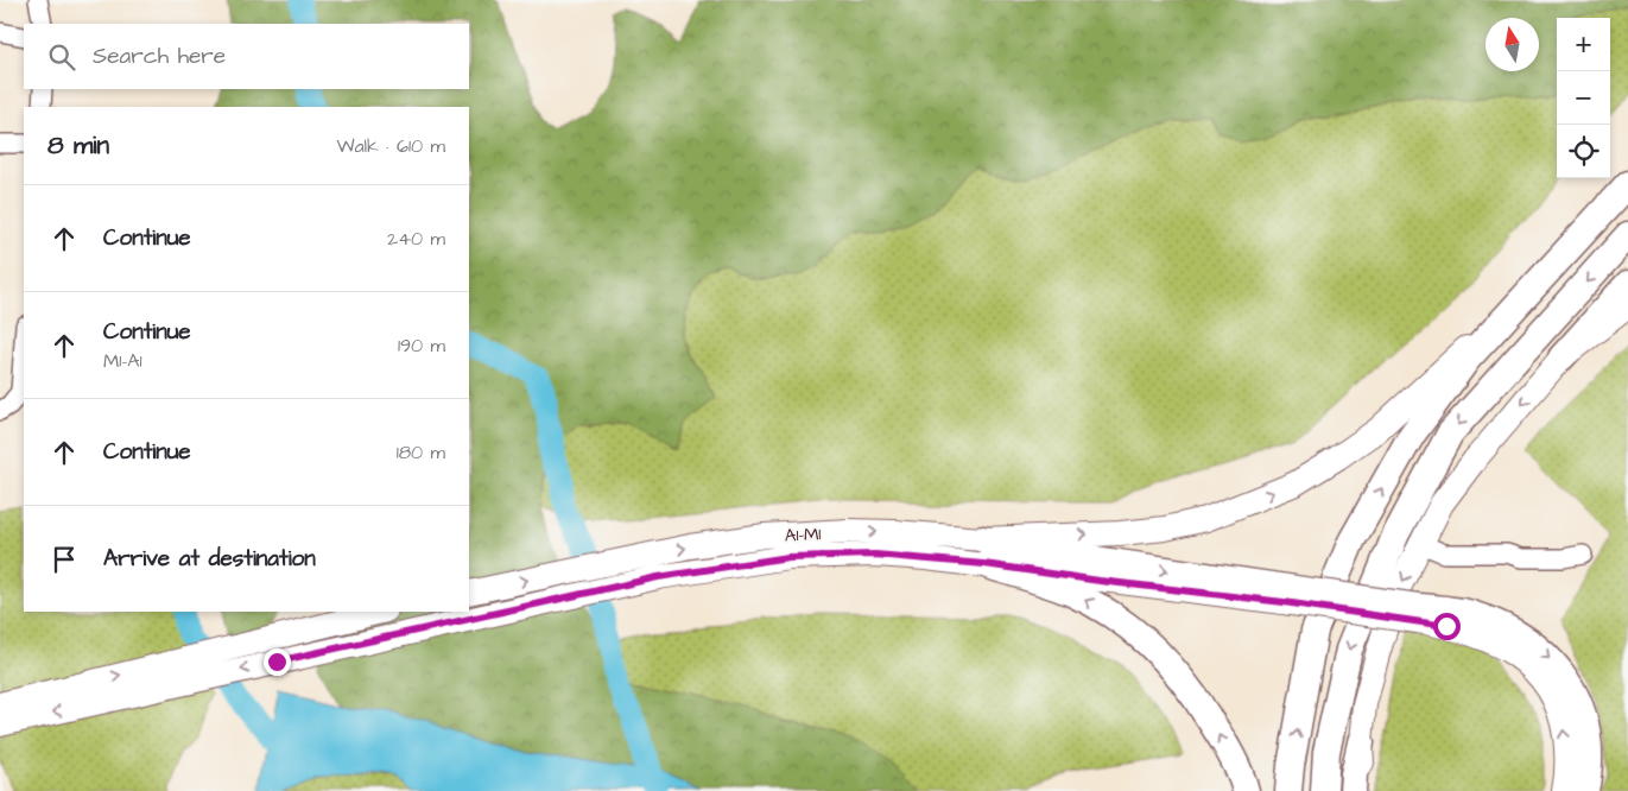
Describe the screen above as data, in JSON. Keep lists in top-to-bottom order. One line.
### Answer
{"streets":{"main road":["A1-M1"]},"one_way":["A1-M1"],"north":"top","page":{"map_buttons":["+","−"],"search":"Search here","heading":["8 min","Walk · 610 m"],"list":[["Continue","240 m"],["Continue","M1-A1","190 m"],["Continue","180 m"],"Arrive at destination"]}}
